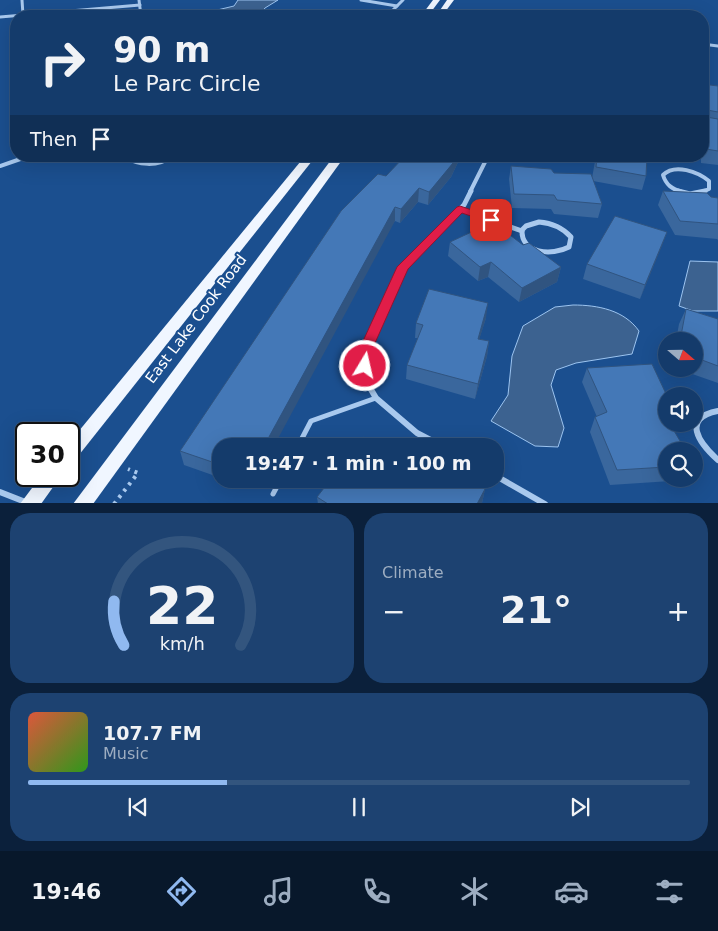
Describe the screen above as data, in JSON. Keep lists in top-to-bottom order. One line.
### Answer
{"streets":{"main road":["East Lake Cook Road"]},"north":"right","page":{"turn":["90 m","Le Parc Circle"],"then":"Then","limit":"30","trip":"19:47 · 1 min · 100 m","tile":"Climate","heat":["−","21°","+"],"song":["107.7 FM","Music"],"tabs":"19:46","gauge":["22","km/h"]}}
